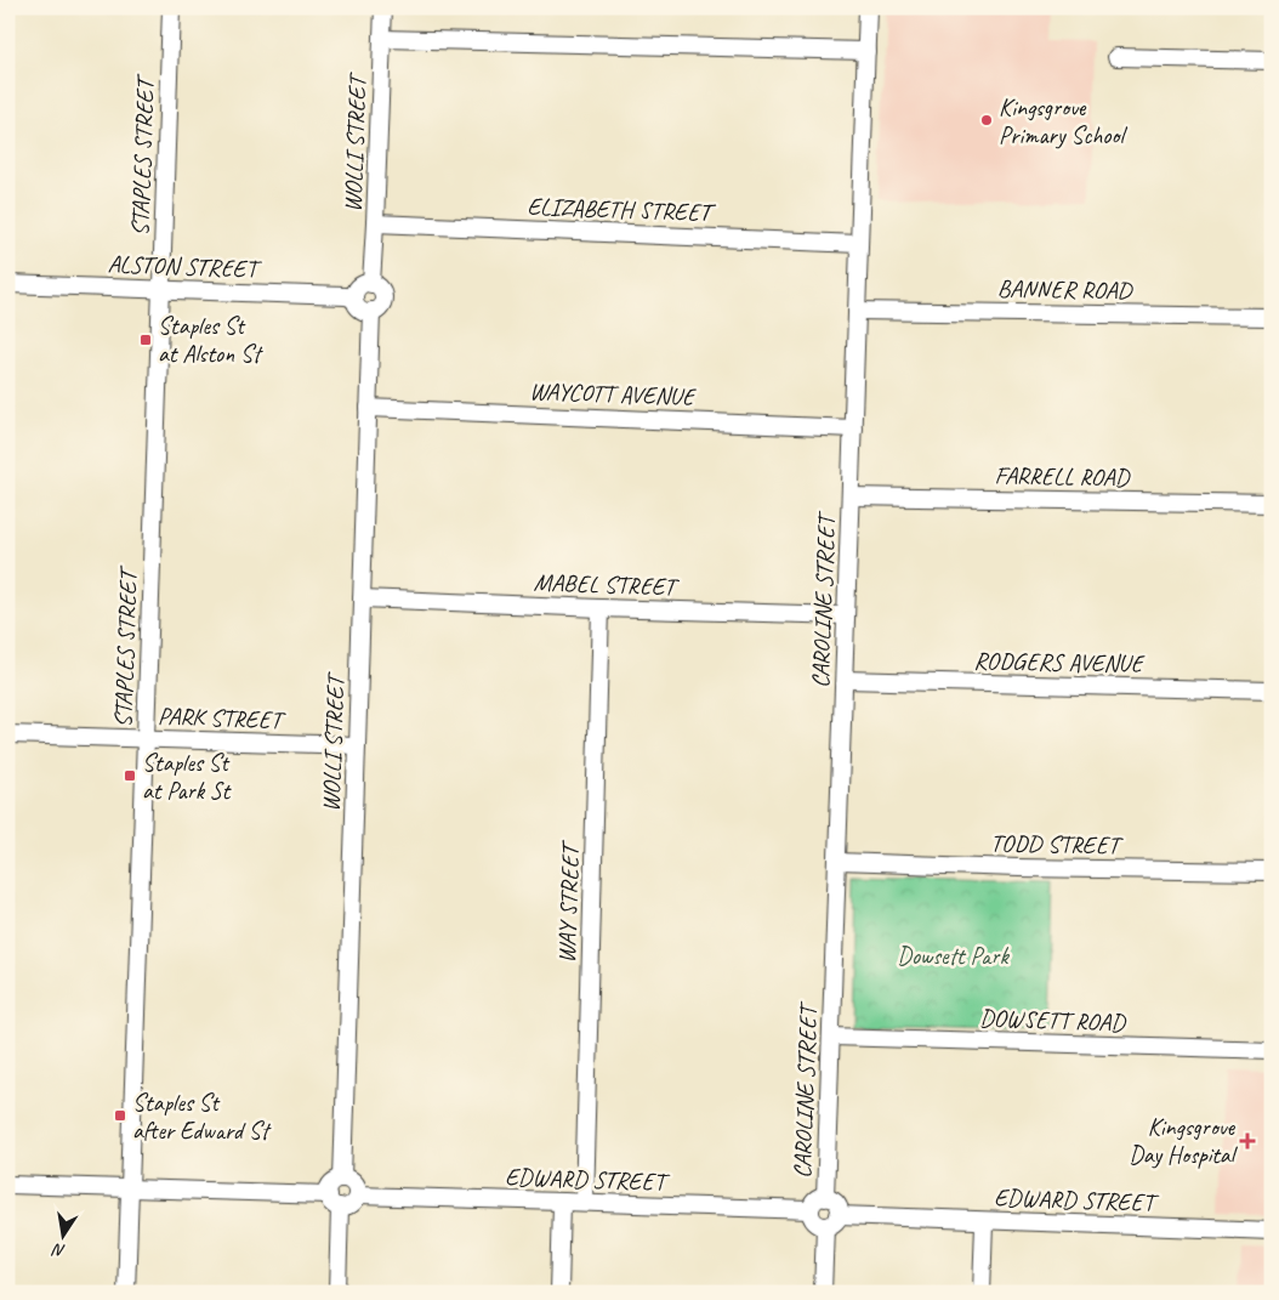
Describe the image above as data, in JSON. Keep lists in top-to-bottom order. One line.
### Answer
{"streets":{"street":["WOLLI STREET","STAPLES STREET","ELIZABETH STREET","ALSTON STREET","BANNER ROAD","WAYCOTT AVENUE","FARRELL ROAD","MABEL STREET","CAROLINE STREET","RODGERS AVENUE","PARK STREET","TODD STREET","WAY STREET","DOWSETT ROAD","EDWARD STREET"]},"crossings":[["WOLLI STREET","ELIZABETH STREET"],["WOLLI STREET","ALSTON STREET"],["WOLLI STREET","WAYCOTT AVENUE"],["WOLLI STREET","MABEL STREET"],["WOLLI STREET","PARK STREET"],["WOLLI STREET","EDWARD STREET"],["STAPLES STREET","ALSTON STREET"],["STAPLES STREET","PARK STREET"],["ELIZABETH STREET","CAROLINE STREET"],["BANNER ROAD","CAROLINE STREET"],["WAYCOTT AVENUE","CAROLINE STREET"],["FARRELL ROAD","CAROLINE STREET"],["MABEL STREET","CAROLINE STREET"],["MABEL STREET","WAY STREET"],["CAROLINE STREET","RODGERS AVENUE"],["CAROLINE STREET","TODD STREET"],["CAROLINE STREET","DOWSETT ROAD"],["CAROLINE STREET","EDWARD STREET"],["WAY STREET","EDWARD STREET"]],"parks":["Dowsett Park"],"places":{"other":["Kingsgrove Primary School"],"transit":["Staples St at Alston St","Staples St at Park St","Staples St after Edward St"],"health":["Kingsgrove Day Hospital"]},"north":"bottom"}
